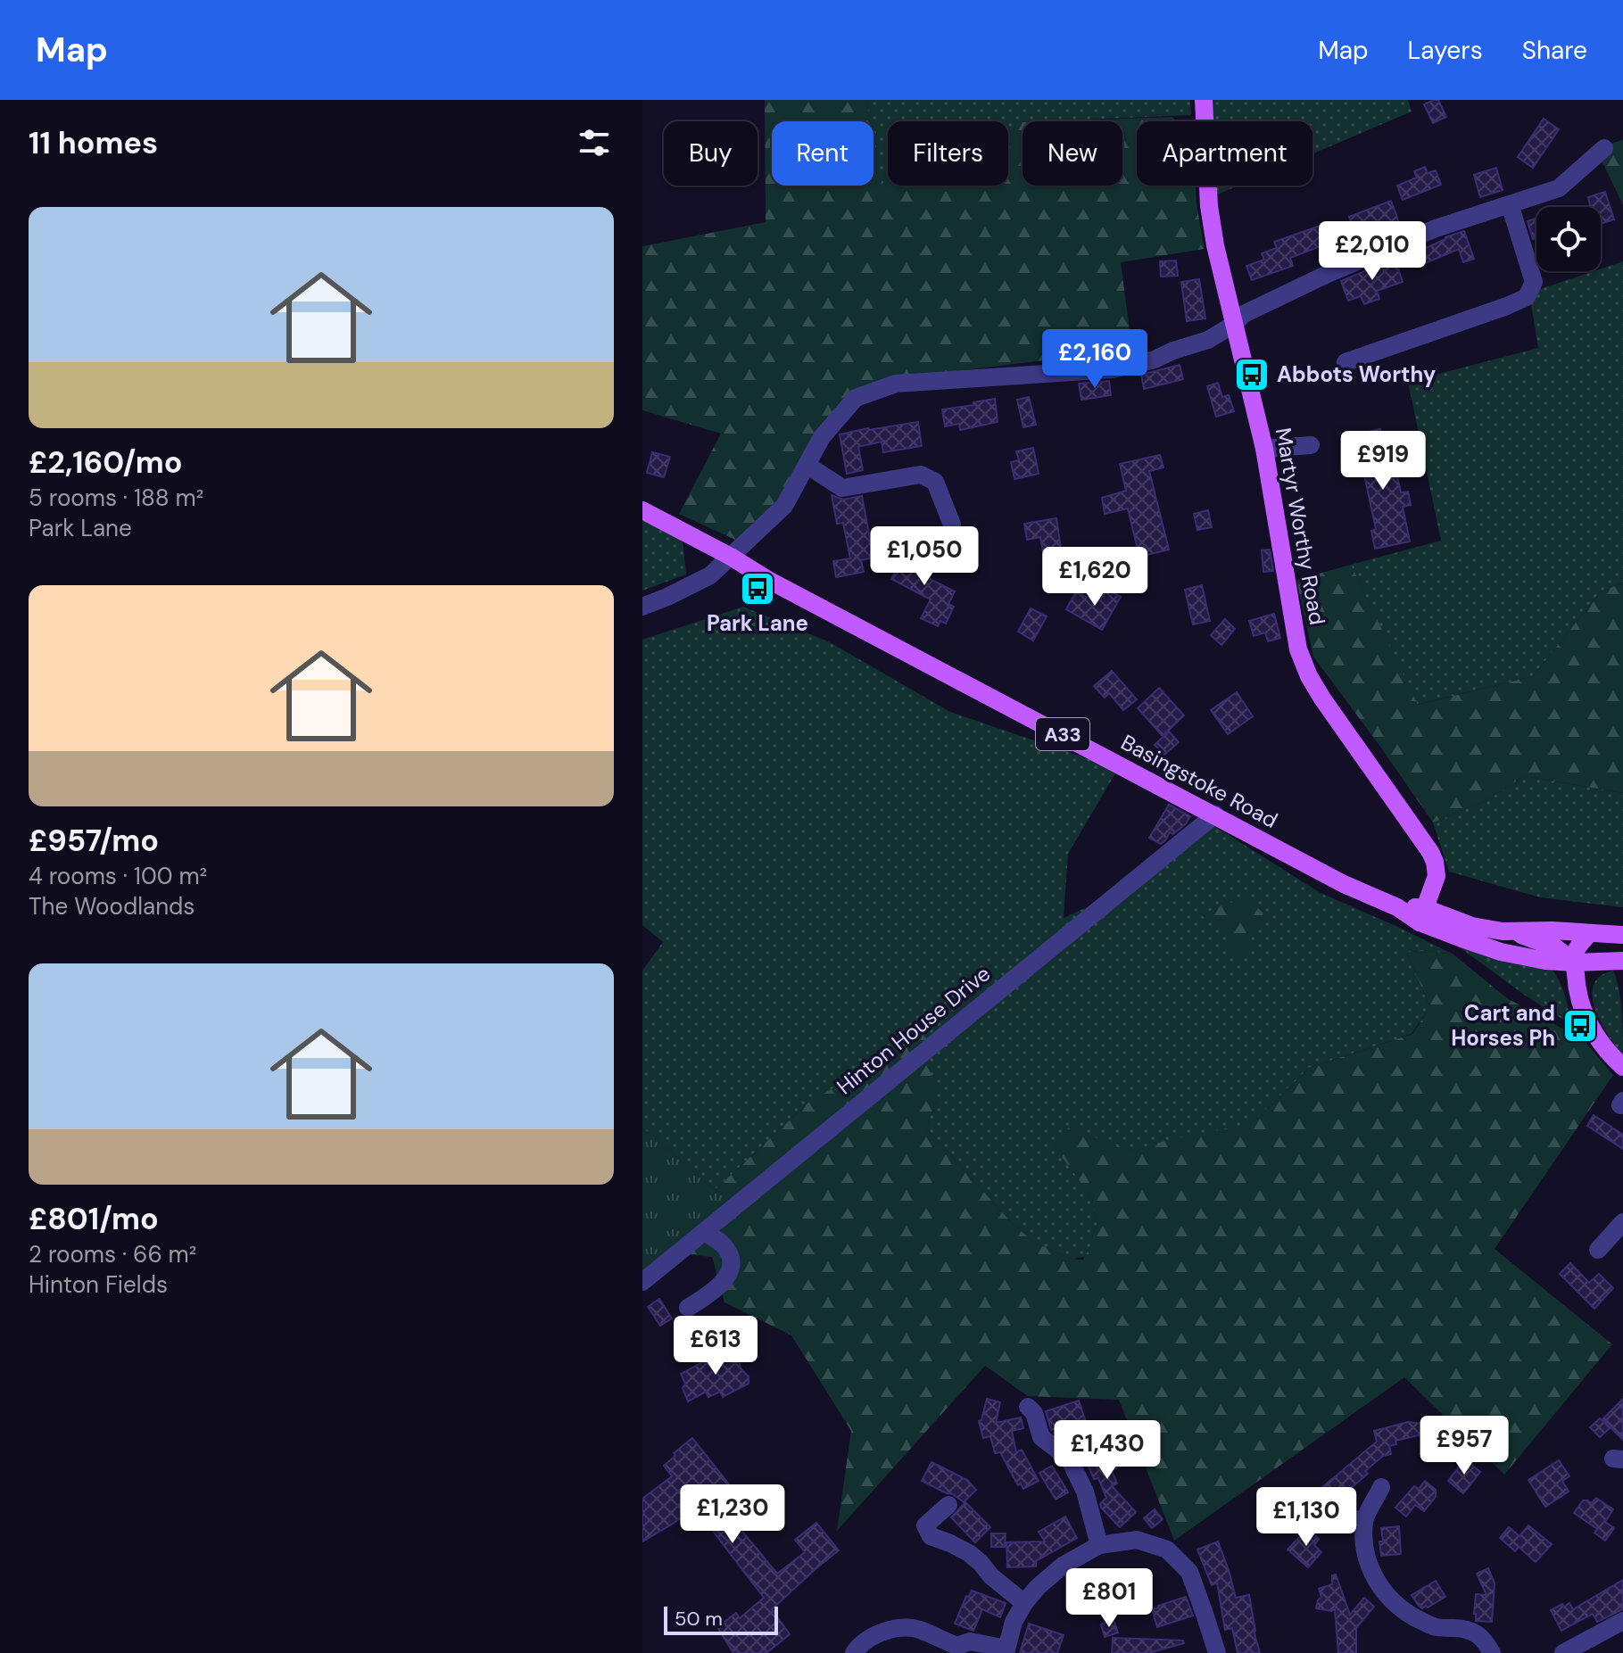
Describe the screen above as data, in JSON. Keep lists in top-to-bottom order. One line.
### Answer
{"streets":{"main road":["Martyr Worthy Road","A33","Basingstoke Road"],"street":["Hinton House Drive"]},"crossings":[["Martyr Worthy Road","Basingstoke Road"],["A33","Basingstoke Road"],["Basingstoke Road","Hinton House Drive"]],"places":{"bus stop":["Abbots Worthy","Park Lane","Cart and Horses Ph"]},"scale_bar":"50 m","page":{"header":"Map","nav":["Map","Layers","Share"],"heading":"11 homes","chip":["Buy","Rent","Filters","New","Apartment"],"list":[{"name":"£2,160/mo","note":"5 rooms · 188 m² · Park Lane"},{"name":"£957/mo","note":"4 rooms · 100 m² · The Woodlands"},{"name":"£801/mo","note":"2 rooms · 66 m² · Hinton Fields"}],"price":["£2,010","£2,160","£919","£1,050","£1,620","£613","£957","£1,430","£1,230","£1,130","£801"],"scale":"50 m"}}
